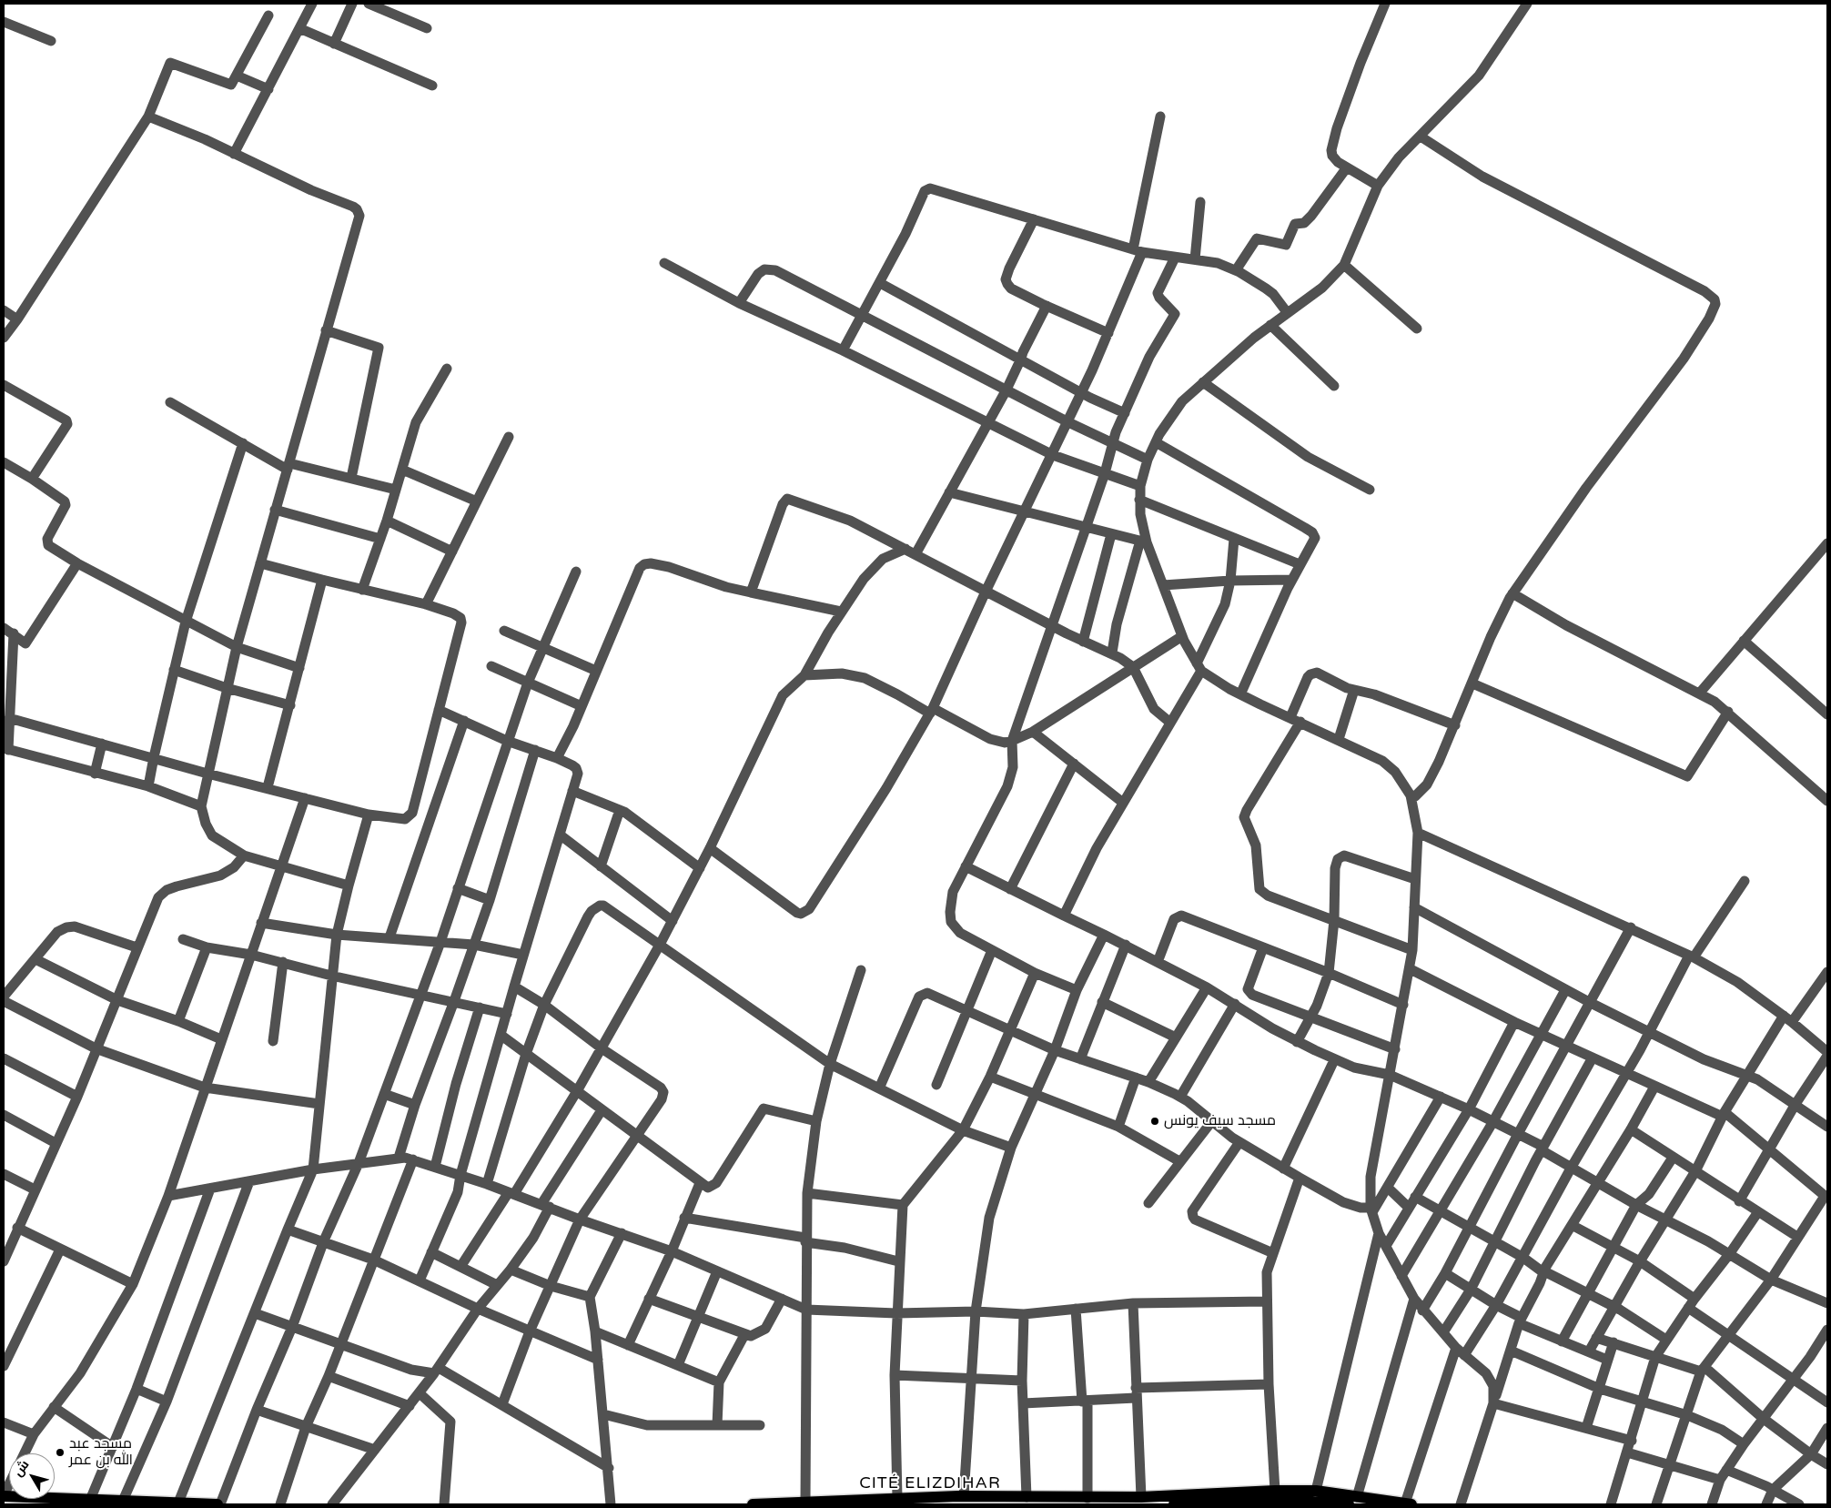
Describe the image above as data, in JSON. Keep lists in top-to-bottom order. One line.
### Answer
{"districts":["CITÉ ELIZDIHAR"],"places":["مسجد سيف يونس","مسجد عبد الله بن عمر"],"north":"top left"}
